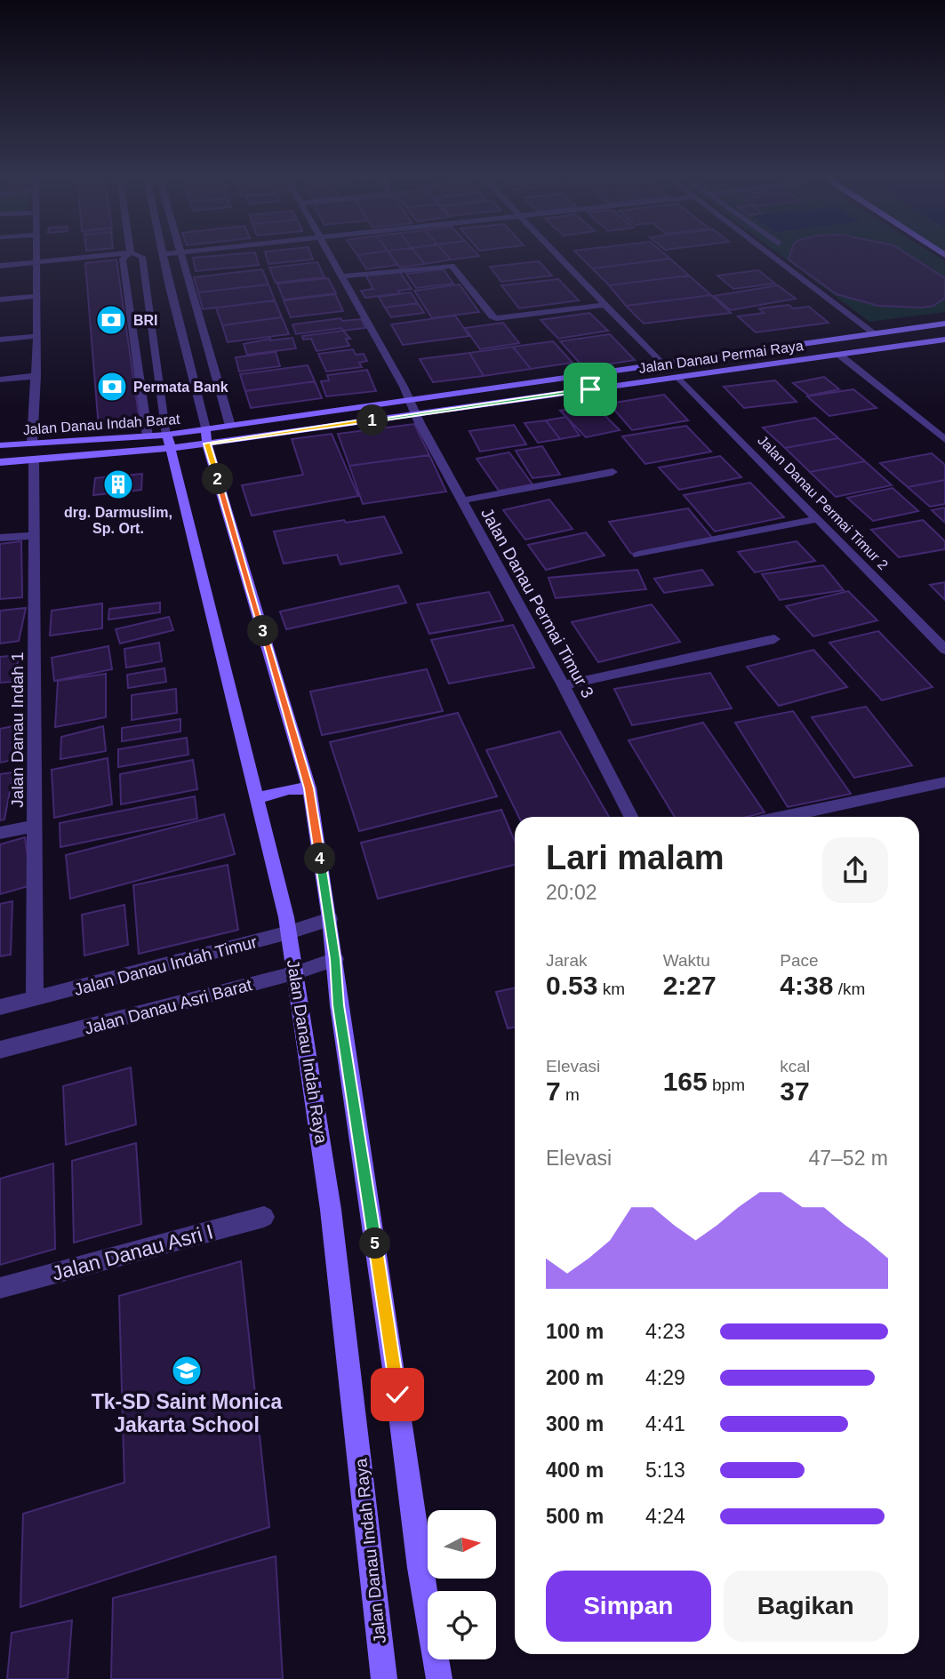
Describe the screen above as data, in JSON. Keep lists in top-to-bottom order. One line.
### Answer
{"streets":{"street":["Jalan Danau Permai Raya","Jalan Danau Indah Barat","Jalan Danau Permai Timur 2","Jalan Danau Permai Timur 3","Jalan Danau Indah 1","Jalan Danau Indah Timur","Jalan Danau Asri Barat","Jalan Danau Indah Raya","Jalan Danau Asri I"]},"crossings":[["Jalan Danau Permai Raya","Jalan Danau Indah Barat"],["Jalan Danau Permai Raya","Jalan Danau Permai Timur 2"],["Jalan Danau Permai Raya","Jalan Danau Permai Timur 3"],["Jalan Danau Permai Raya","Jalan Danau Indah Raya"],["Jalan Danau Indah Barat","Jalan Danau Indah 1"],["Jalan Danau Indah Barat","Jalan Danau Indah Raya"],["Jalan Danau Indah 1","Jalan Danau Indah Timur"],["Jalan Danau Indah Timur","Jalan Danau Indah Raya"],["Jalan Danau Asri Barat","Jalan Danau Indah Raya"]],"places":{"bank":["BRI","Permata Bank"],"building":["drg. Darmuslim, Sp. Ort."],"school or university":["Tk-SD Saint Monica Jakarta School"]},"north":"right","page":{"pins":["1","2","3","4","5"],"heading":["Lari malam","20:02"],"stats":[["Jarak","0.53 km"],["Waktu","2:27"],["Pace","4:38 /km"],["Elevasi","7 m"],["165 bpm"],["kcal","37"]],"chart":["Elevasi","47–52 m"],"list":[{"name":"100 m","note":"4:23"},{"name":"200 m","note":"4:29"},{"name":"300 m","note":"4:41"},{"name":"400 m","note":"5:13"},{"name":"500 m","note":"4:24"}],"buttons":["Simpan","Bagikan"]}}
